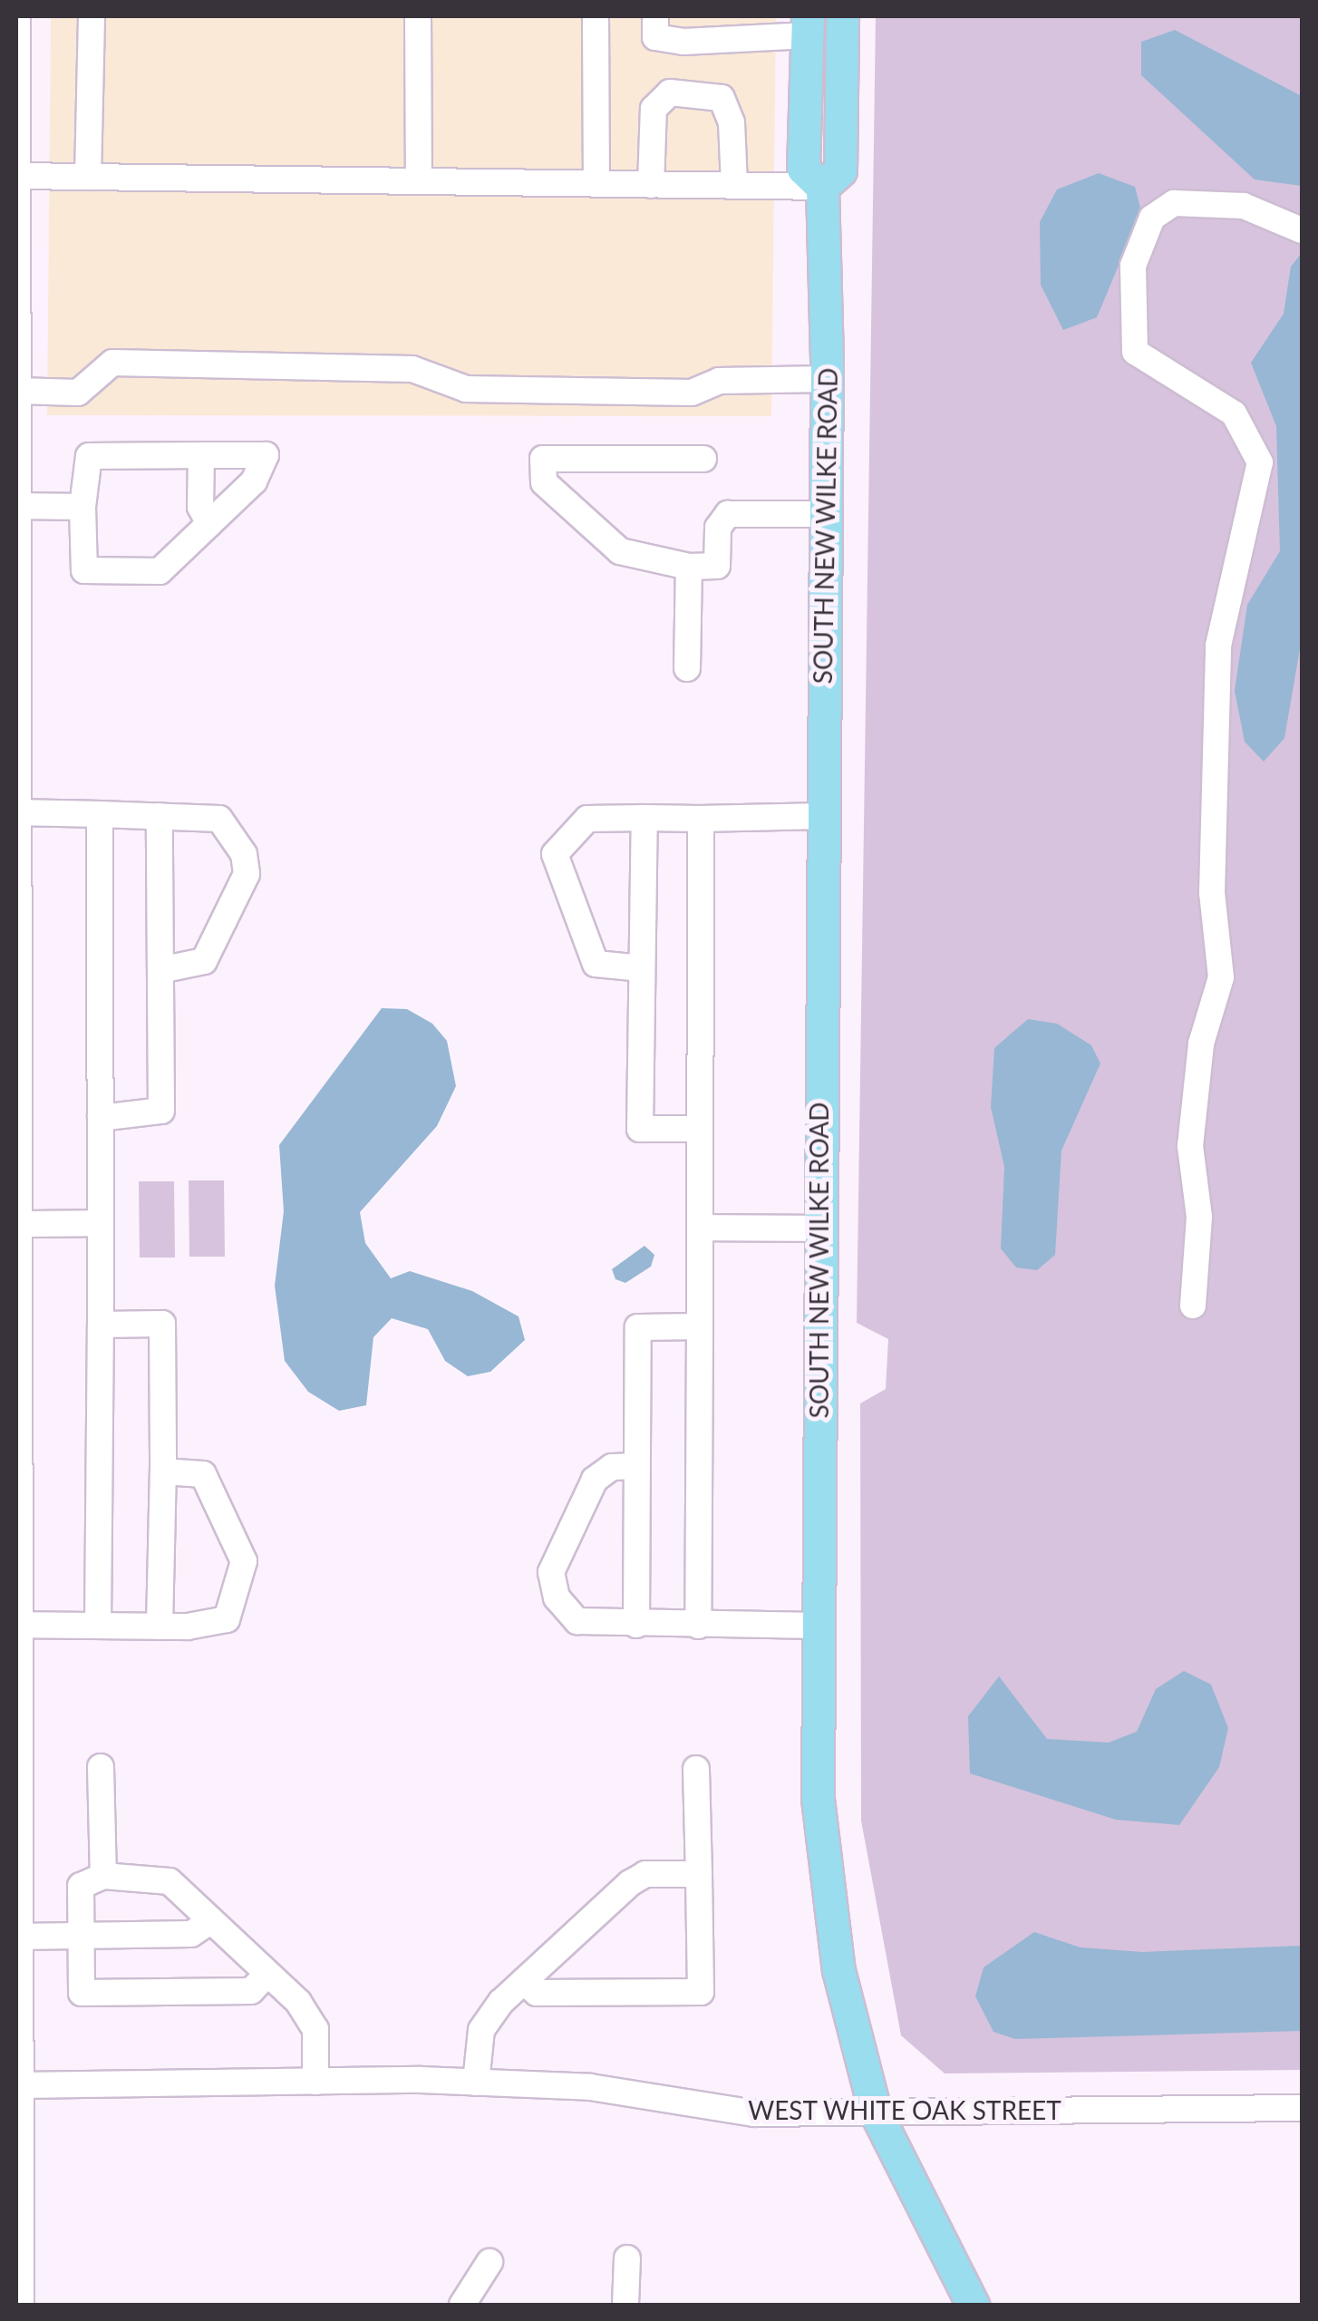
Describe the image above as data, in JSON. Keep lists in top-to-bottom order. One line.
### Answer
{"streets":{"main road":["SOUTH NEW WILKE ROAD"],"street":["WEST WHITE OAK STREET"]},"crossings":[["SOUTH NEW WILKE ROAD","WEST WHITE OAK STREET"]]}
